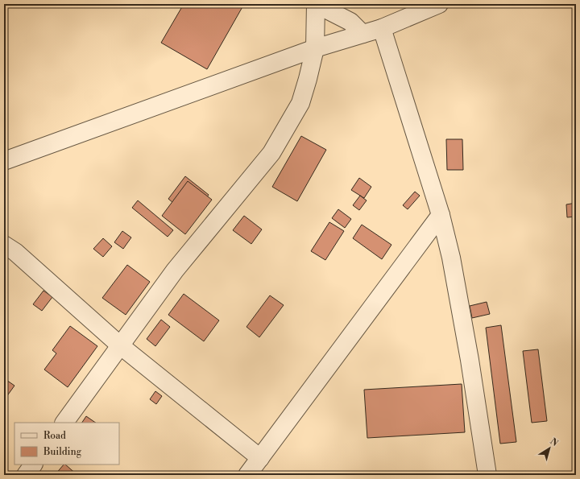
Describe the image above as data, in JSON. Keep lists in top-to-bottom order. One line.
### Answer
{"legend":["Road","Building"],"north":"top right"}
